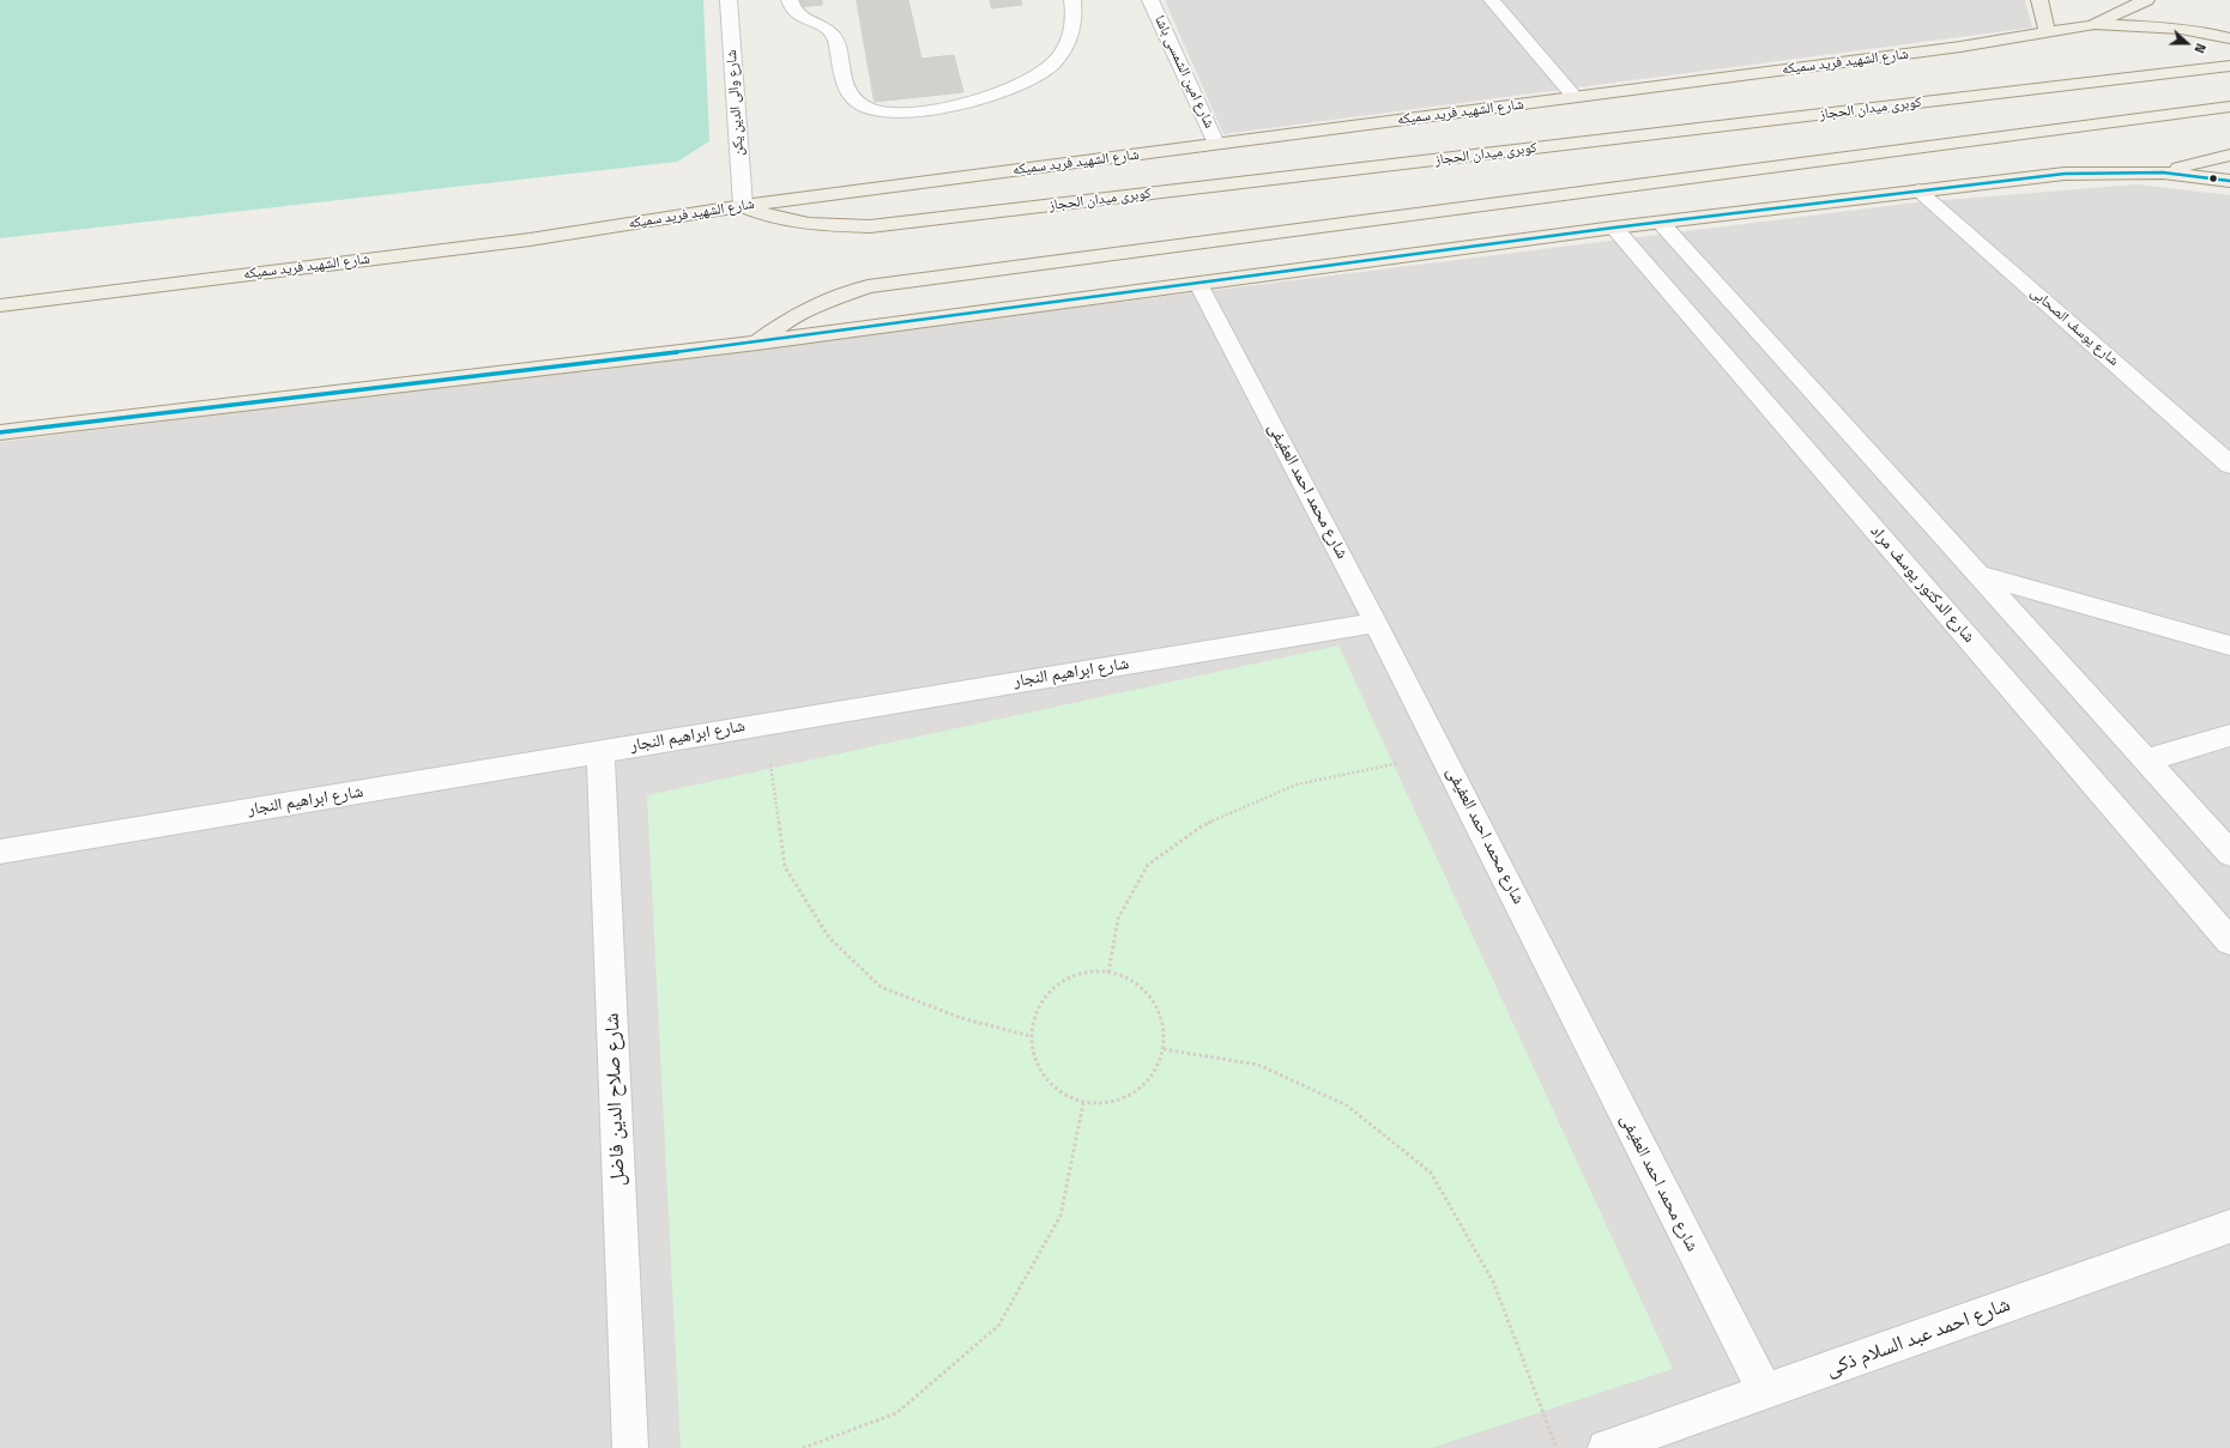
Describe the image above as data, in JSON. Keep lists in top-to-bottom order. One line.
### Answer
{"streets":{"main road":["شارع الشهيد فريد سميكه","كوبرى ميدان الحجاز"],"street":["شارع امين الشمسى باشا","شارع والى الدين يكن","شارع يوسف الصحابى","شارع محمد احمد العفيفى","شارع الدكتور يوسف مراد","شارع ابراهيم النجار","شارع صلاح الدين فاضل","شارع احمد عبد السلام ذكى"]},"crossings":[["شارع الشهيد فريد سميكه","شارع امين الشمسى باشا"],["شارع الشهيد فريد سميكه","شارع والى الدين يكن"],["شارع الشهيد فريد سميكه","كوبرى ميدان الحجاز"],["شارع والى الدين يكن","كوبرى ميدان الحجاز"],["شارع محمد احمد العفيفى","شارع ابراهيم النجار"],["شارع محمد احمد العفيفى","شارع احمد عبد السلام ذكى"],["شارع ابراهيم النجار","شارع صلاح الدين فاضل"]],"north":"right"}
